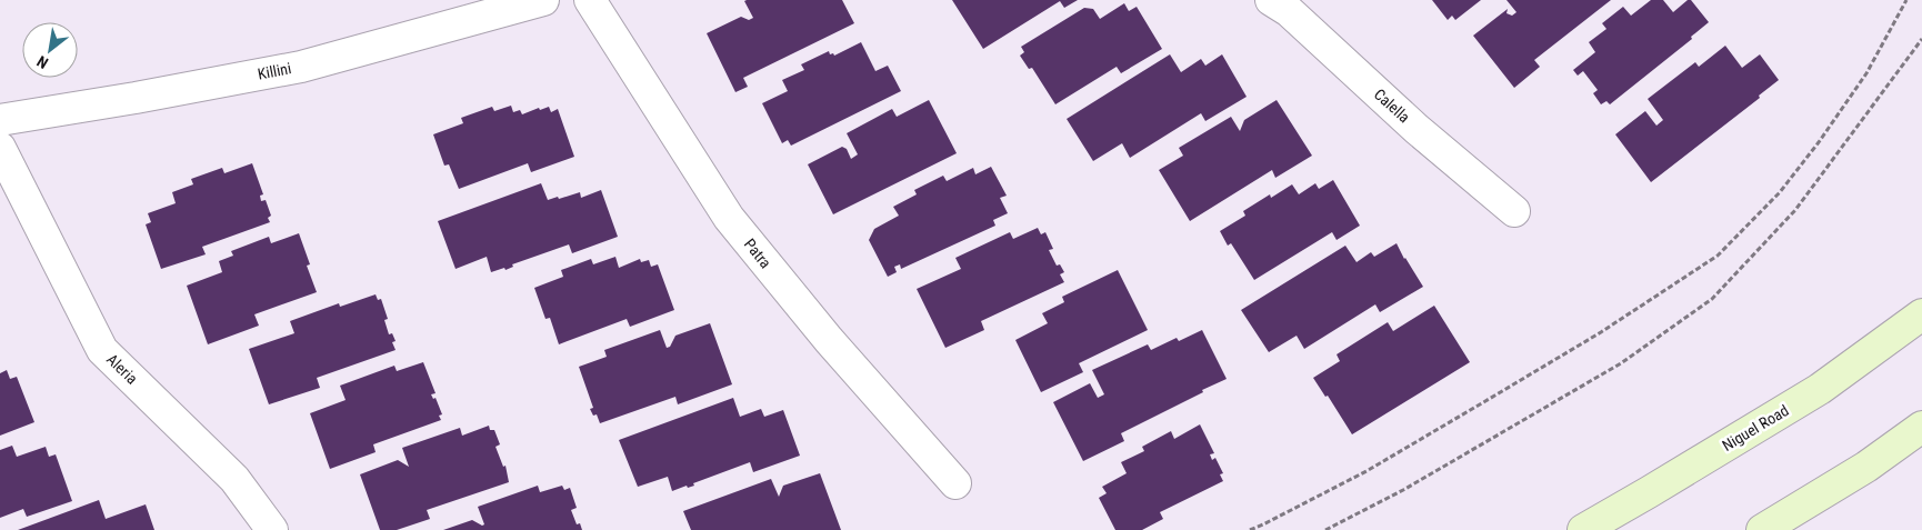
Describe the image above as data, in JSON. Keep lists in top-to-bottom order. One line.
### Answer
{"streets":{"main road":["Niguel Road"],"street":["Killini","Calella","Patra","Aleria"]},"north":"bottom left"}
